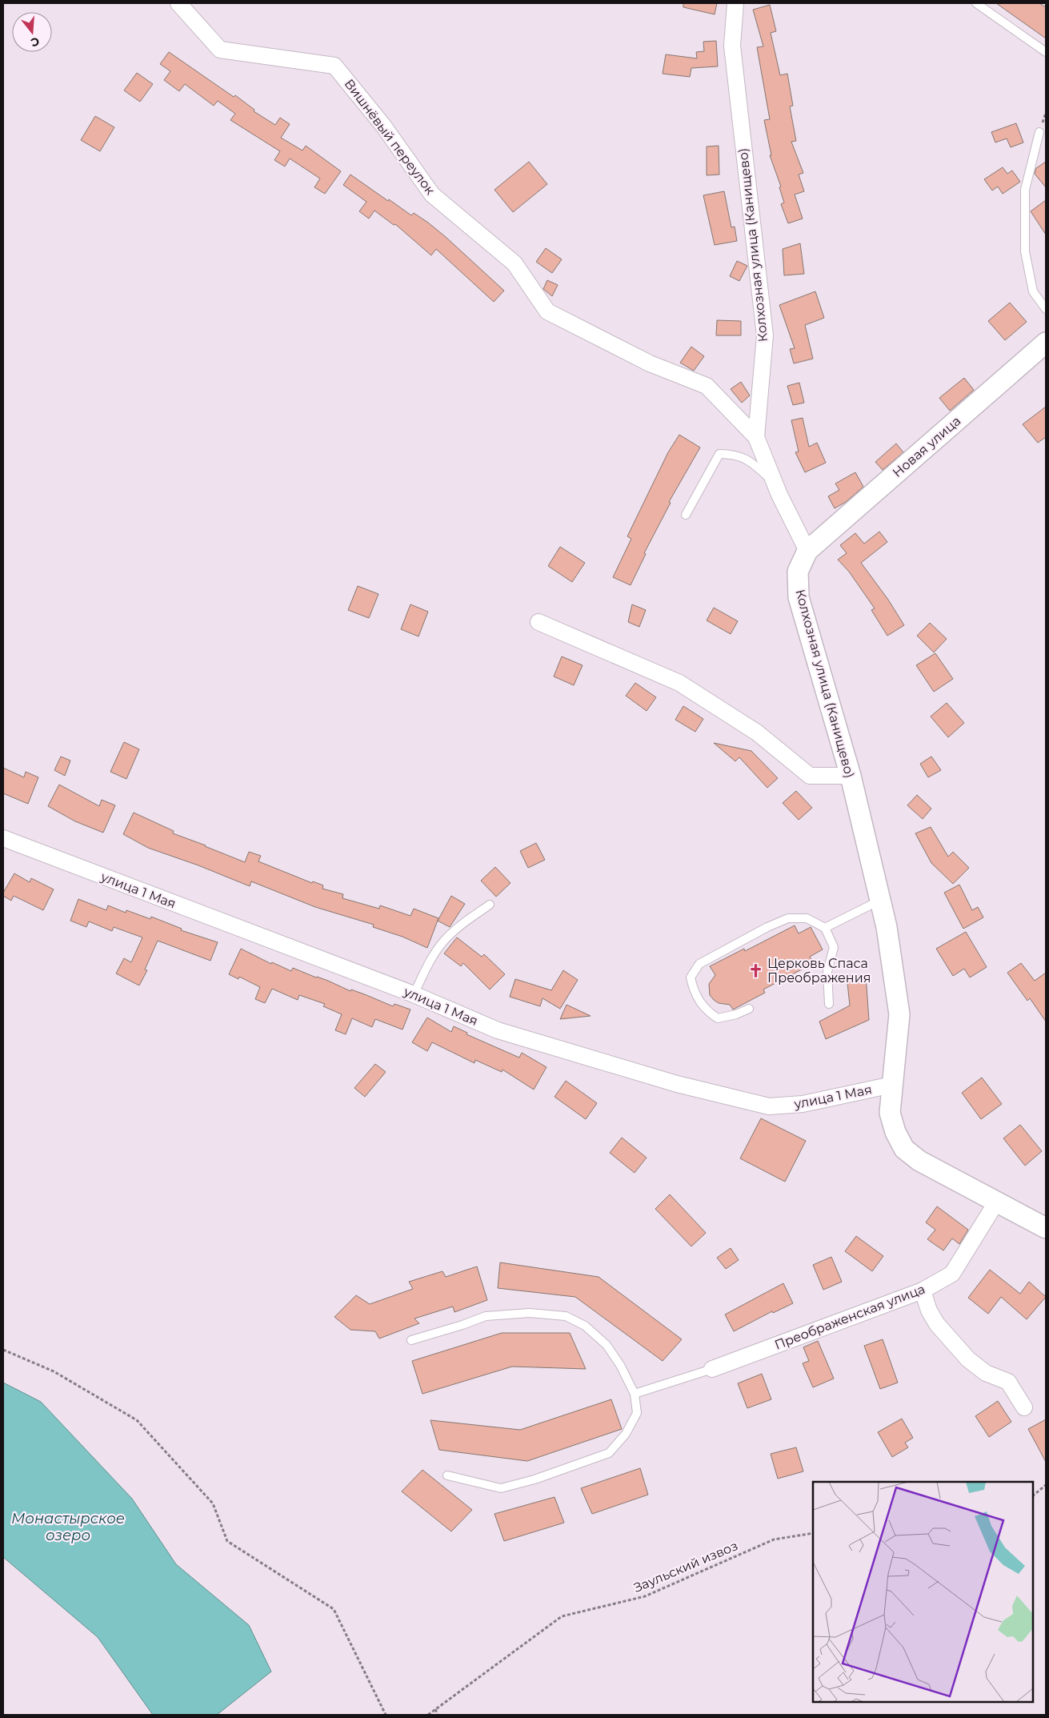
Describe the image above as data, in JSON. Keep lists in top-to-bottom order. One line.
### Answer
{"streets":{"street":["Вишнёвый переулок","Колхозная улица (Канищево)","Новая улица","улица 1 Мая","Преображенская улица"],"path":["Заульский извоз"]},"crossings":[["Вишнёвый переулок","Колхозная улица (Канищево)"],["Колхозная улица (Канищево)","Новая улица"],["Колхозная улица (Канищево)","улица 1 Мая"]],"water":["Монастырское озеро"],"places":{"church":["Церковь Спаса Преображения"]},"north":"bottom"}
